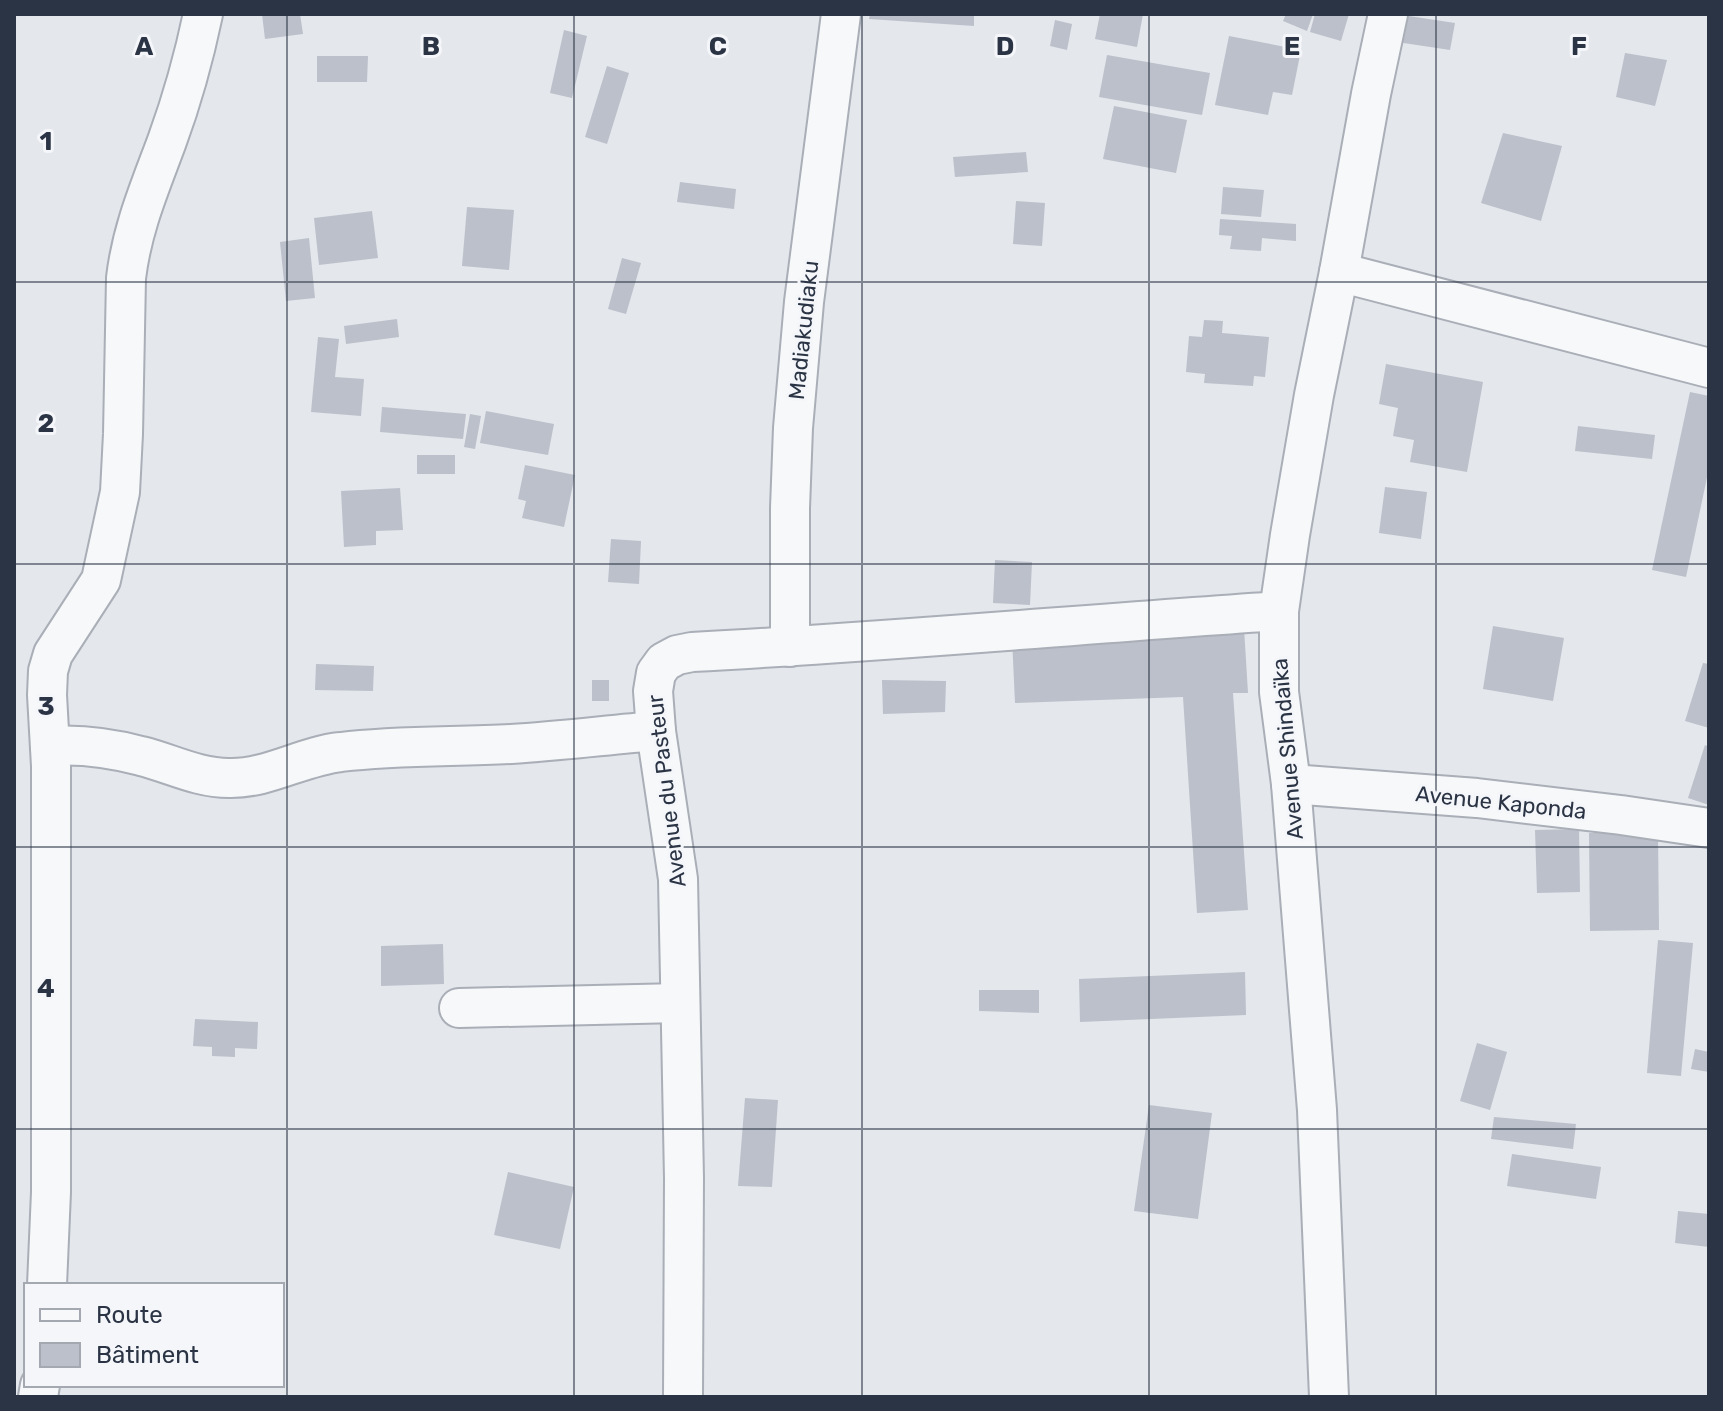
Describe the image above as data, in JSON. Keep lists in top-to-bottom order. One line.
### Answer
{"streets":{"street":["Madiakudiaku","Avenue Shindaïka","Avenue du Pasteur","Avenue Kaponda"]},"crossings":[["Madiakudiaku","Avenue du Pasteur"],["Avenue Shindaïka","Avenue du Pasteur"],["Avenue Shindaïka","Avenue Kaponda"]],"legend":["Route","Bâtiment"],"grid":{"columns":["A","B","C","D","E","F"],"rows":["1","2","3","4"]}}
